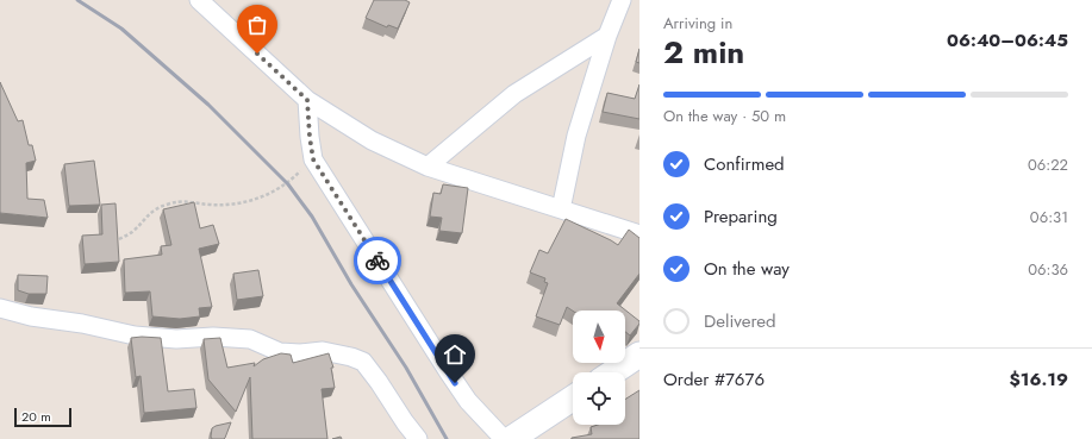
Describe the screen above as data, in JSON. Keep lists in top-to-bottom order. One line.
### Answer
{"scale_bar":"20 m","north":"bottom","page":{"heading":["2 min","Arriving in","06:40–06:45"],"panel":["Order #7676","$16.19"],"bar":"On the way · 50 m","list":[["Confirmed","06:22"],["Preparing","06:31"],["On the way","06:36"],"Delivered"],"scale":"20 m"}}
